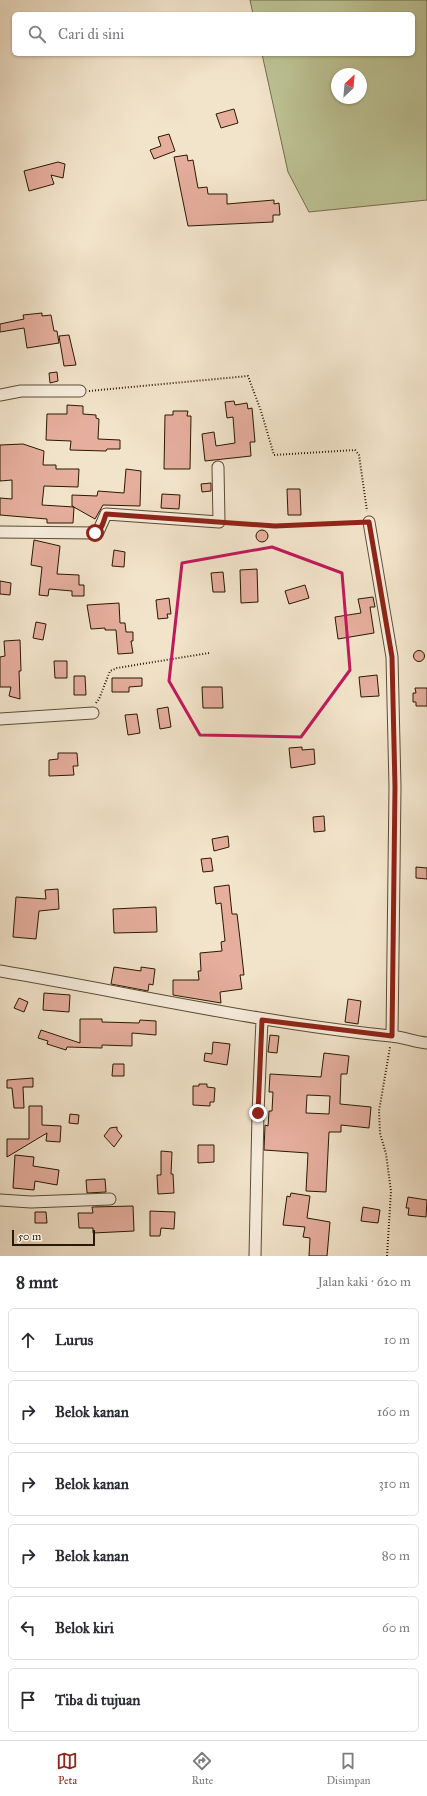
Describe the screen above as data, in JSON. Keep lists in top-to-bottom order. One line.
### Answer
{"scale_bar":"50 m","north":"top right","page":{"search":"Cari di sini","scale":"50 m","heading":["8 mnt","Jalan kaki · 620 m"],"list":[["Lurus","10 m"],["Belok kanan","160 m"],["Belok kanan","310 m"],["Belok kanan","80 m"],["Belok kiri","60 m"],"Tiba di tujuan"],"nav":["Peta","Rute","Disimpan"]}}
